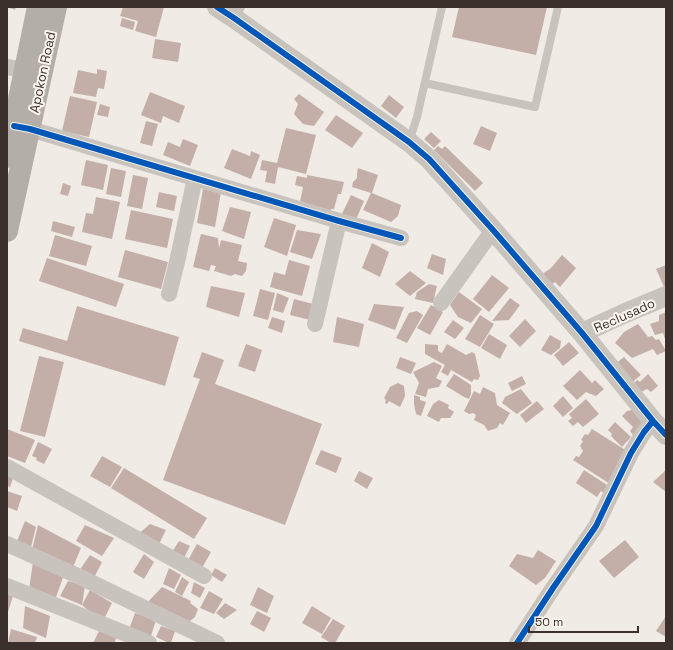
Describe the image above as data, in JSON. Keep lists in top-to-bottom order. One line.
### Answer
{"streets":{"highway":["Apokon Road"],"street":["Reclusado"]},"scale_bar":"50 m"}
